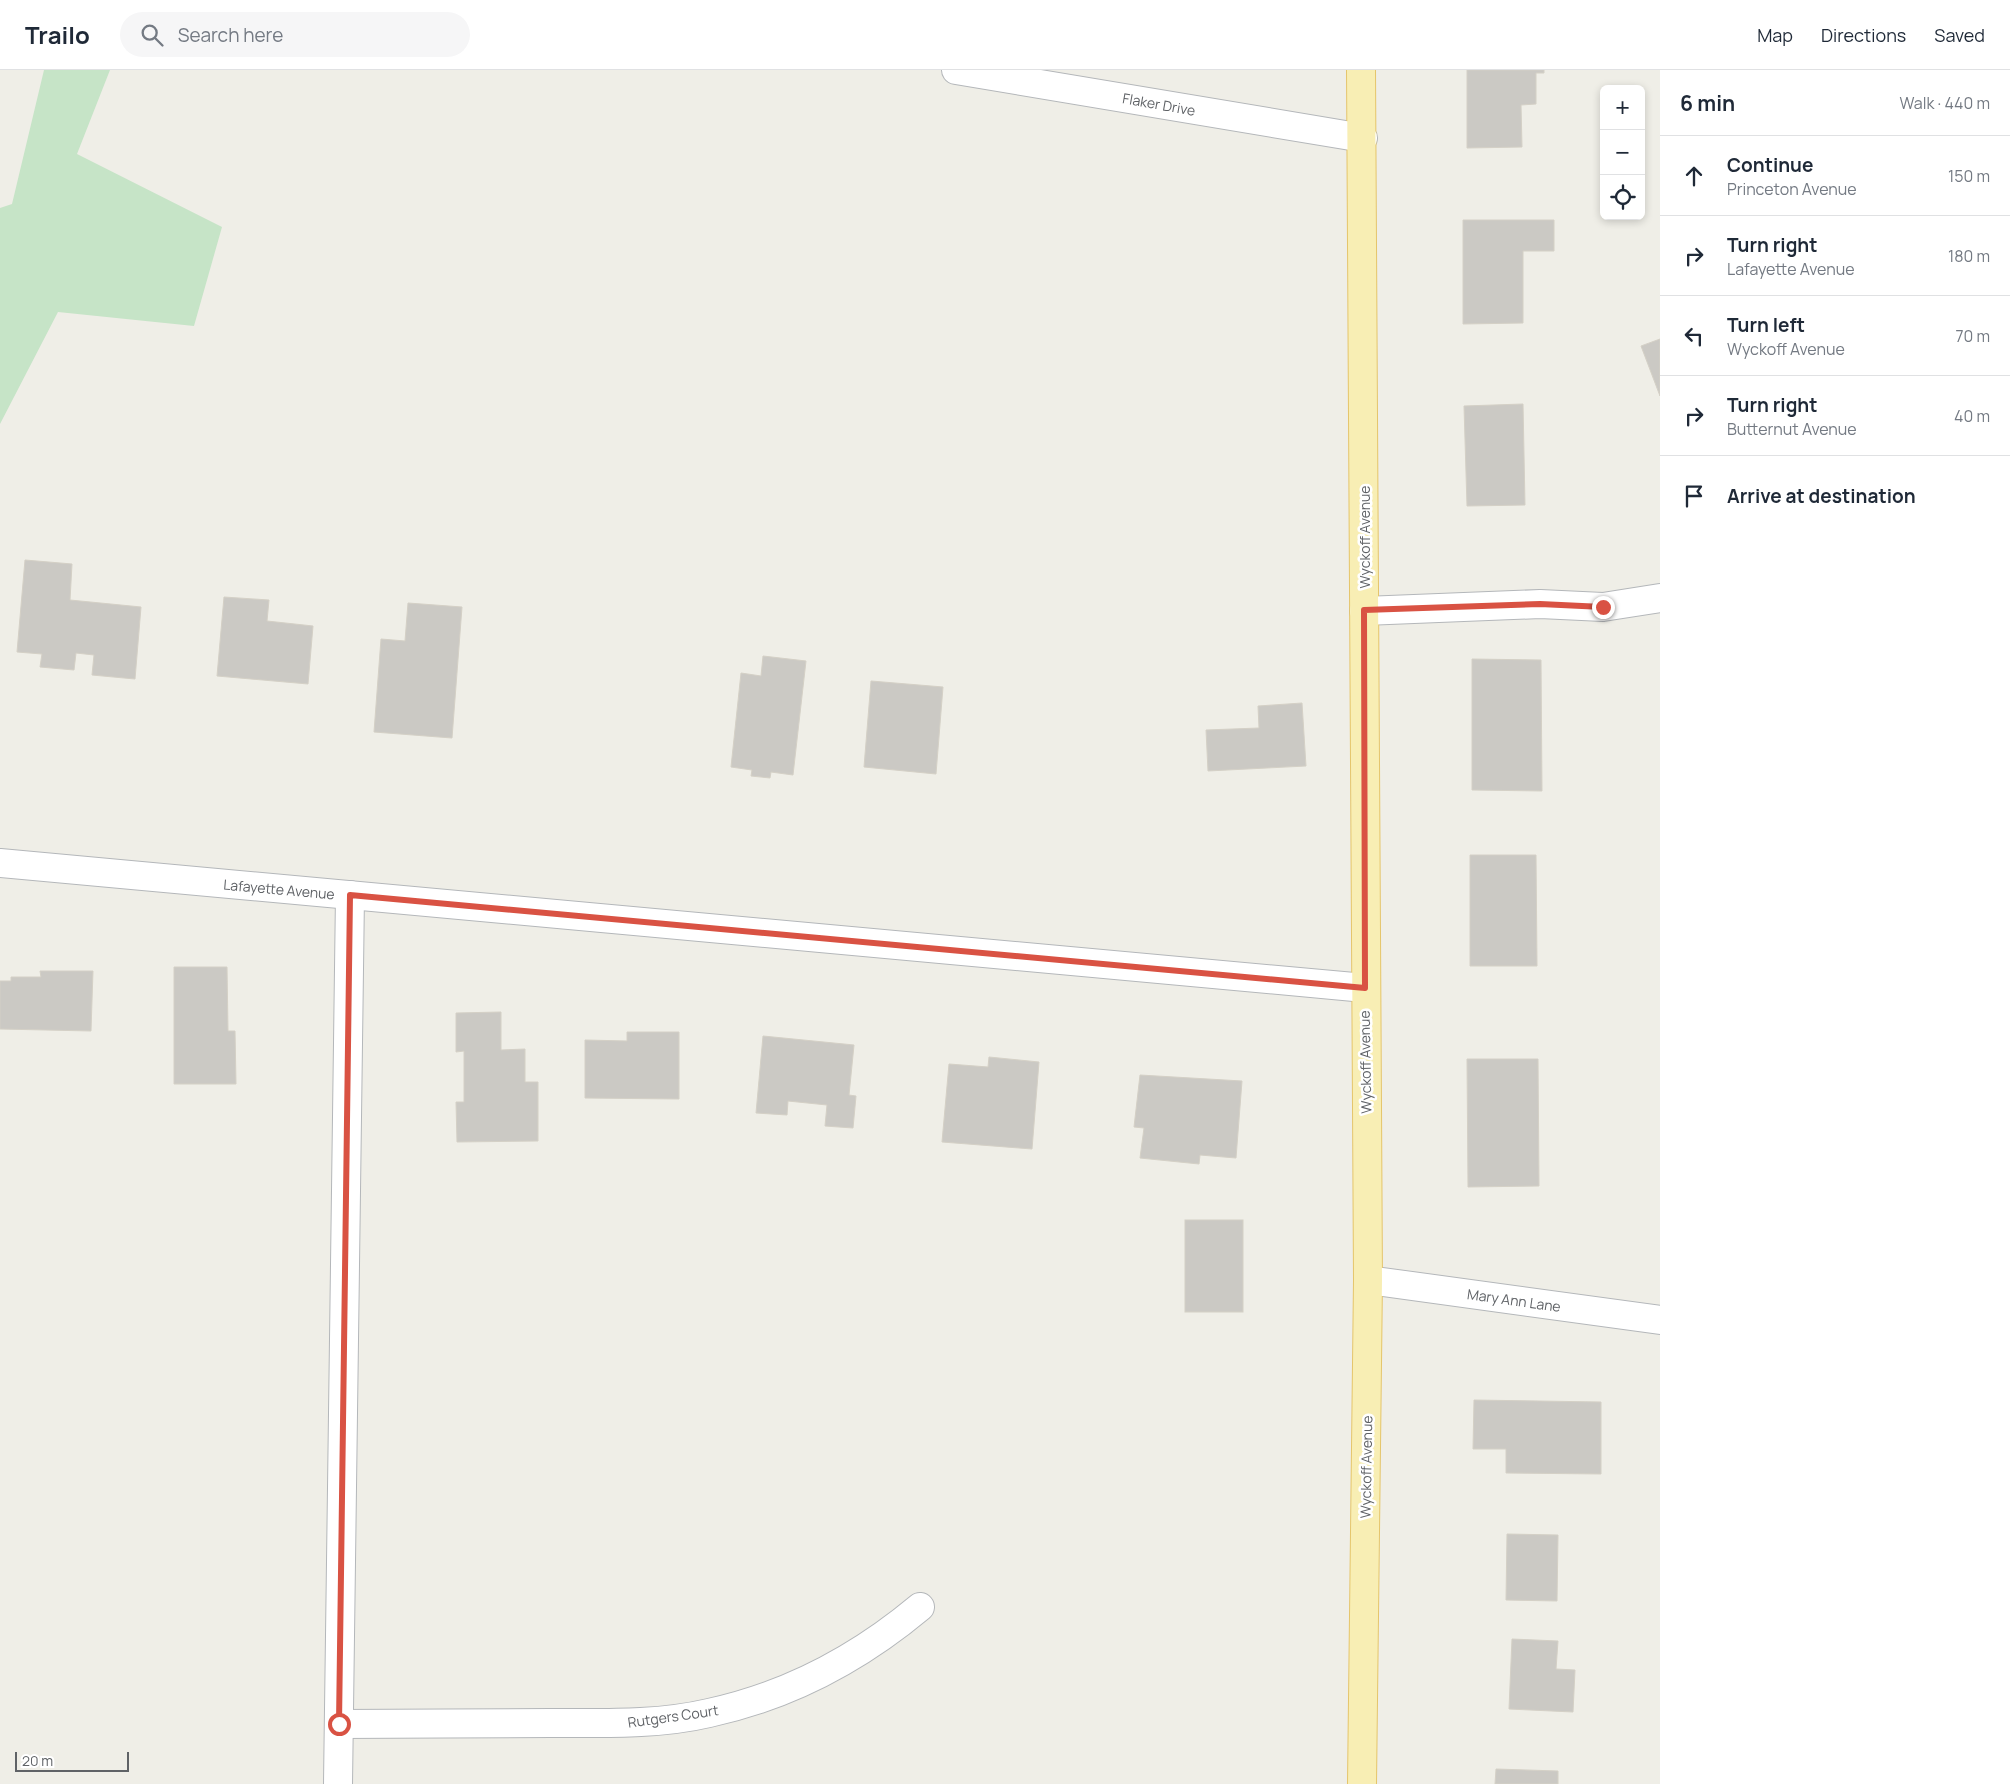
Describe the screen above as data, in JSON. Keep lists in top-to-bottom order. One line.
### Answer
{"streets":{"main road":["Wyckoff Avenue"],"street":["Flaker Drive","Lafayette Avenue","Mary Ann Lane","Rutgers Court"]},"crossings":[["Flaker Drive","Wyckoff Avenue"],["Wyckoff Avenue","Lafayette Avenue"],["Wyckoff Avenue","Mary Ann Lane"]],"scale_bar":"20 m","page":{"header":"Trailo","search":"Search here","nav":["Map","Directions","Saved"],"heading":["6 min","Walk · 440 m"],"map_buttons":["+","−"],"list":[["Continue","Princeton Avenue","150 m"],["Turn right","Lafayette Avenue","180 m"],["Turn left","Wyckoff Avenue","70 m"],["Turn right","Butternut Avenue","40 m"],"Arrive at destination"],"scale":"20 m"}}
